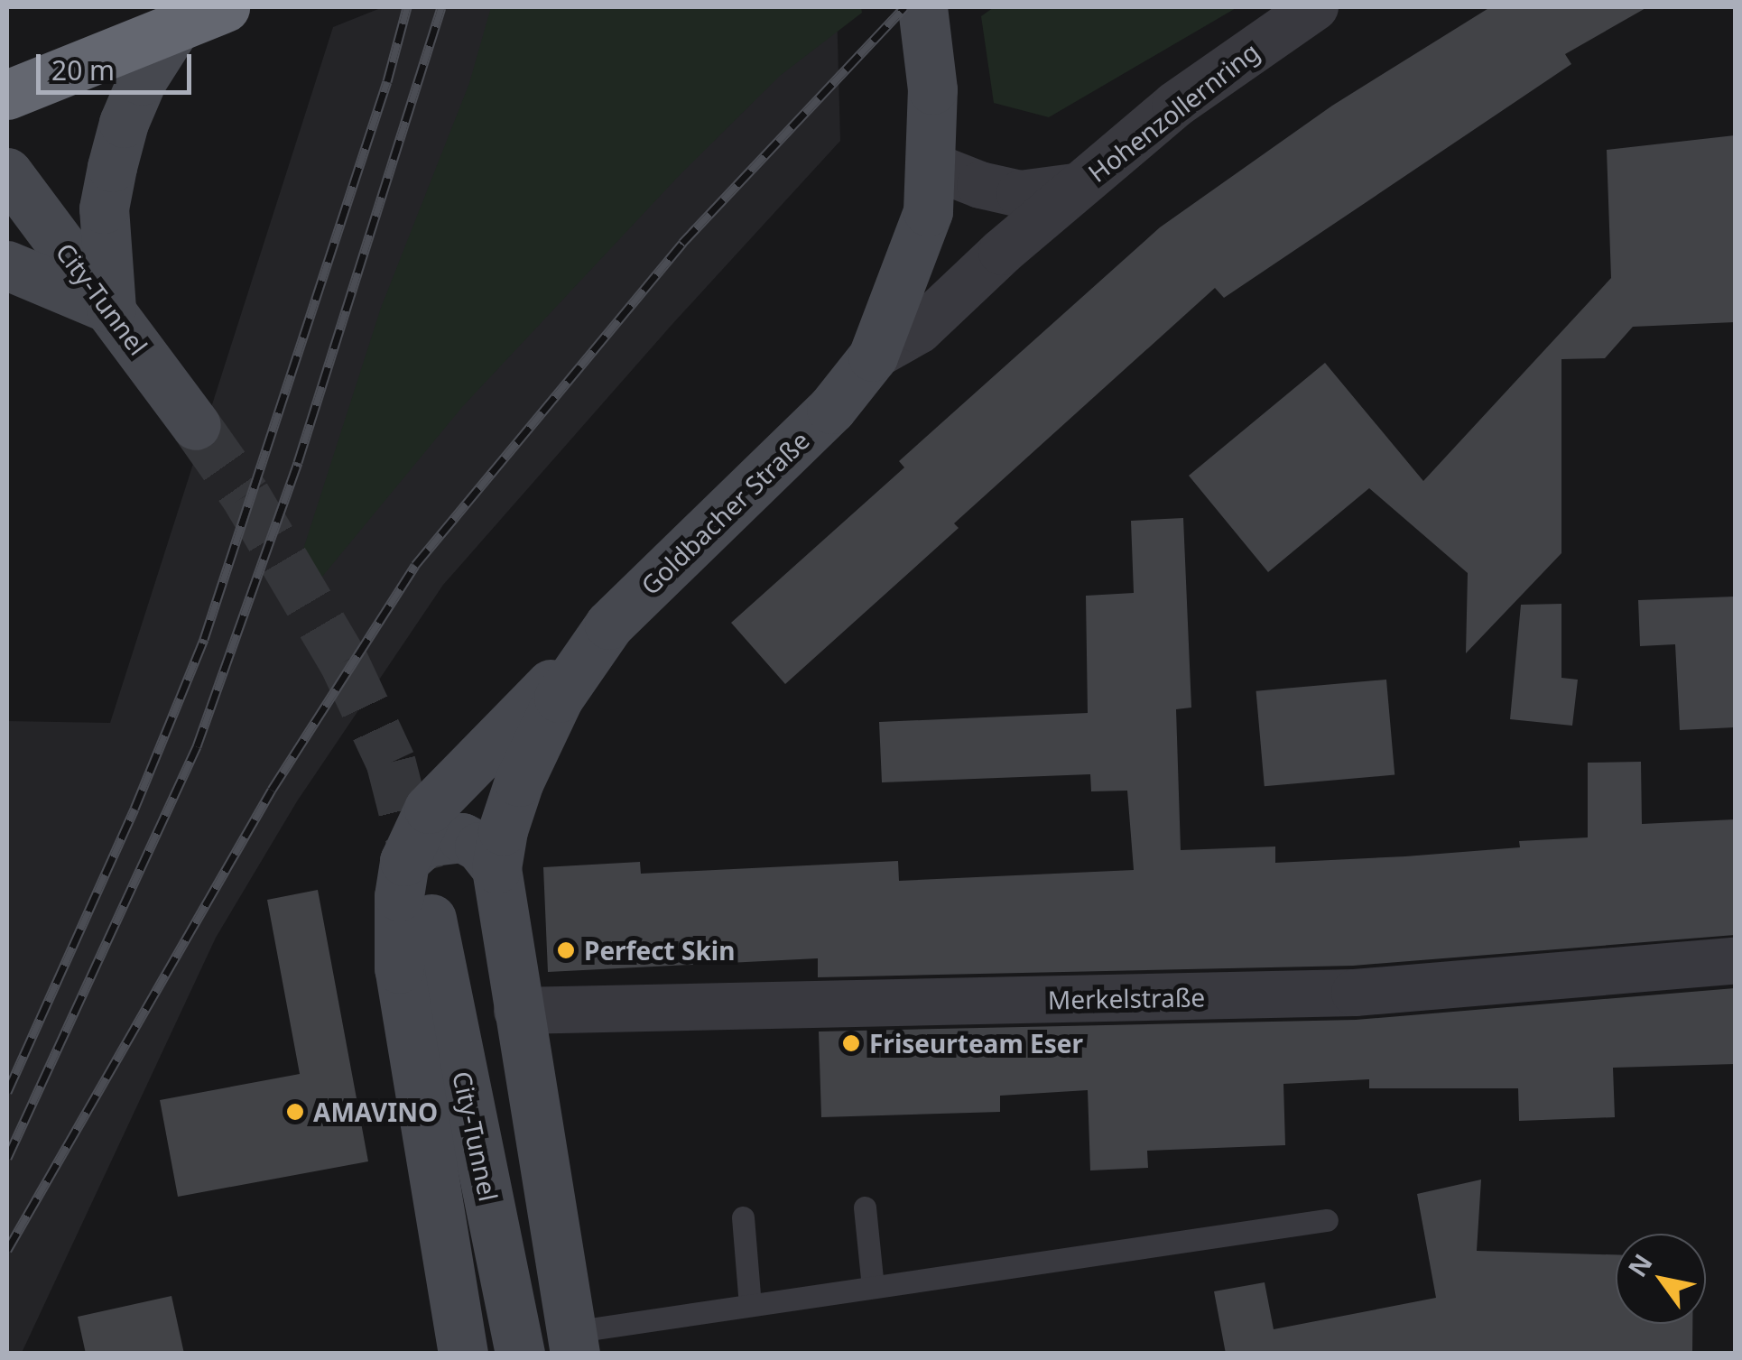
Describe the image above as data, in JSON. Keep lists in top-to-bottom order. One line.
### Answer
{"streets":{"main road":["City-Tunnel","Goldbacher Straße"],"street":["Hohenzollernring","Merkelstraße"]},"crossings":[["Hohenzollernring","Goldbacher Straße"],["Goldbacher Straße","Merkelstraße"]],"places":["Perfect Skin","Friseurteam Eser","AMAVINO"],"scale_bar":"20 m","north":"top left"}
